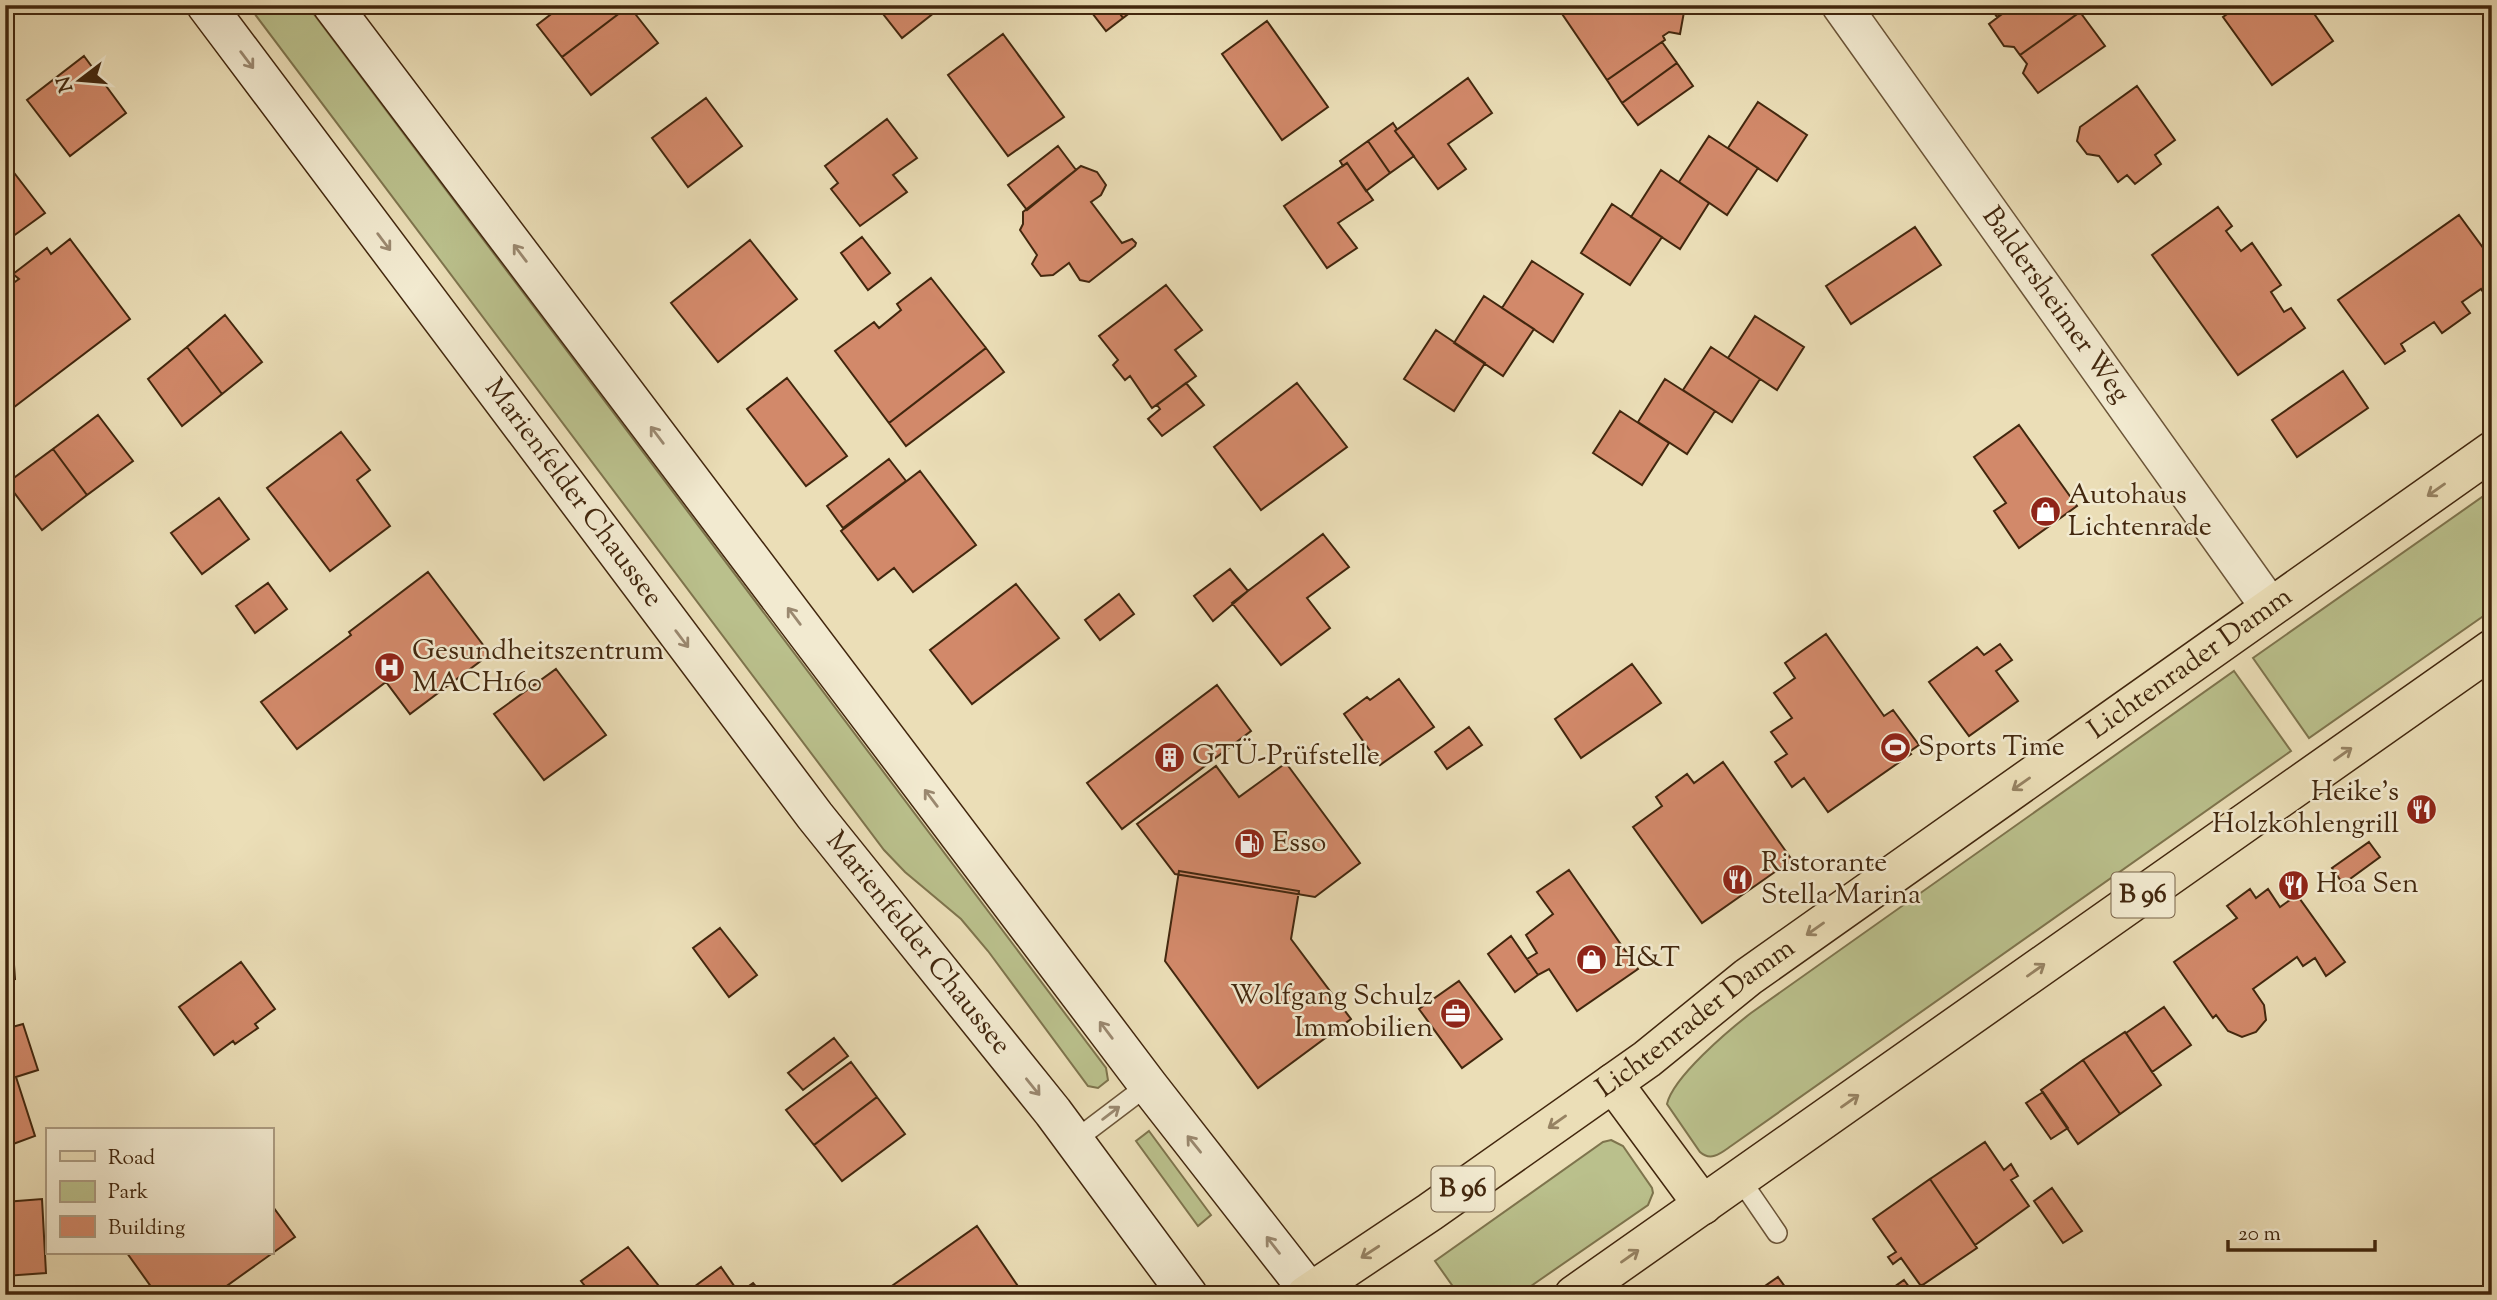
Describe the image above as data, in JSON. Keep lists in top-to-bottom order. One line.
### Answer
{"streets":{"main road":["Baldersheimer Weg","Marienfelder Chaussee","Lichtenrader Damm","B 96"]},"crossings":[["Baldersheimer Weg","Lichtenrader Damm"]],"places":{"shop":["Autohaus Lichtenrade","H&T"],"hospital":["Gesundheitszentrum MACH160"],"sports":["Sports Time"],"building":["GTÜ-Prüfstelle"],"restaurant":["Heike's Holzkohlengrill","Ristorante Stella Marina","Hoa Sen"],"fuel station":["Esso"],"office":["Wolfgang Schulz Immobilien"]},"legend":["Road","Park","Building"],"scale_bar":"20 m","north":"left"}
